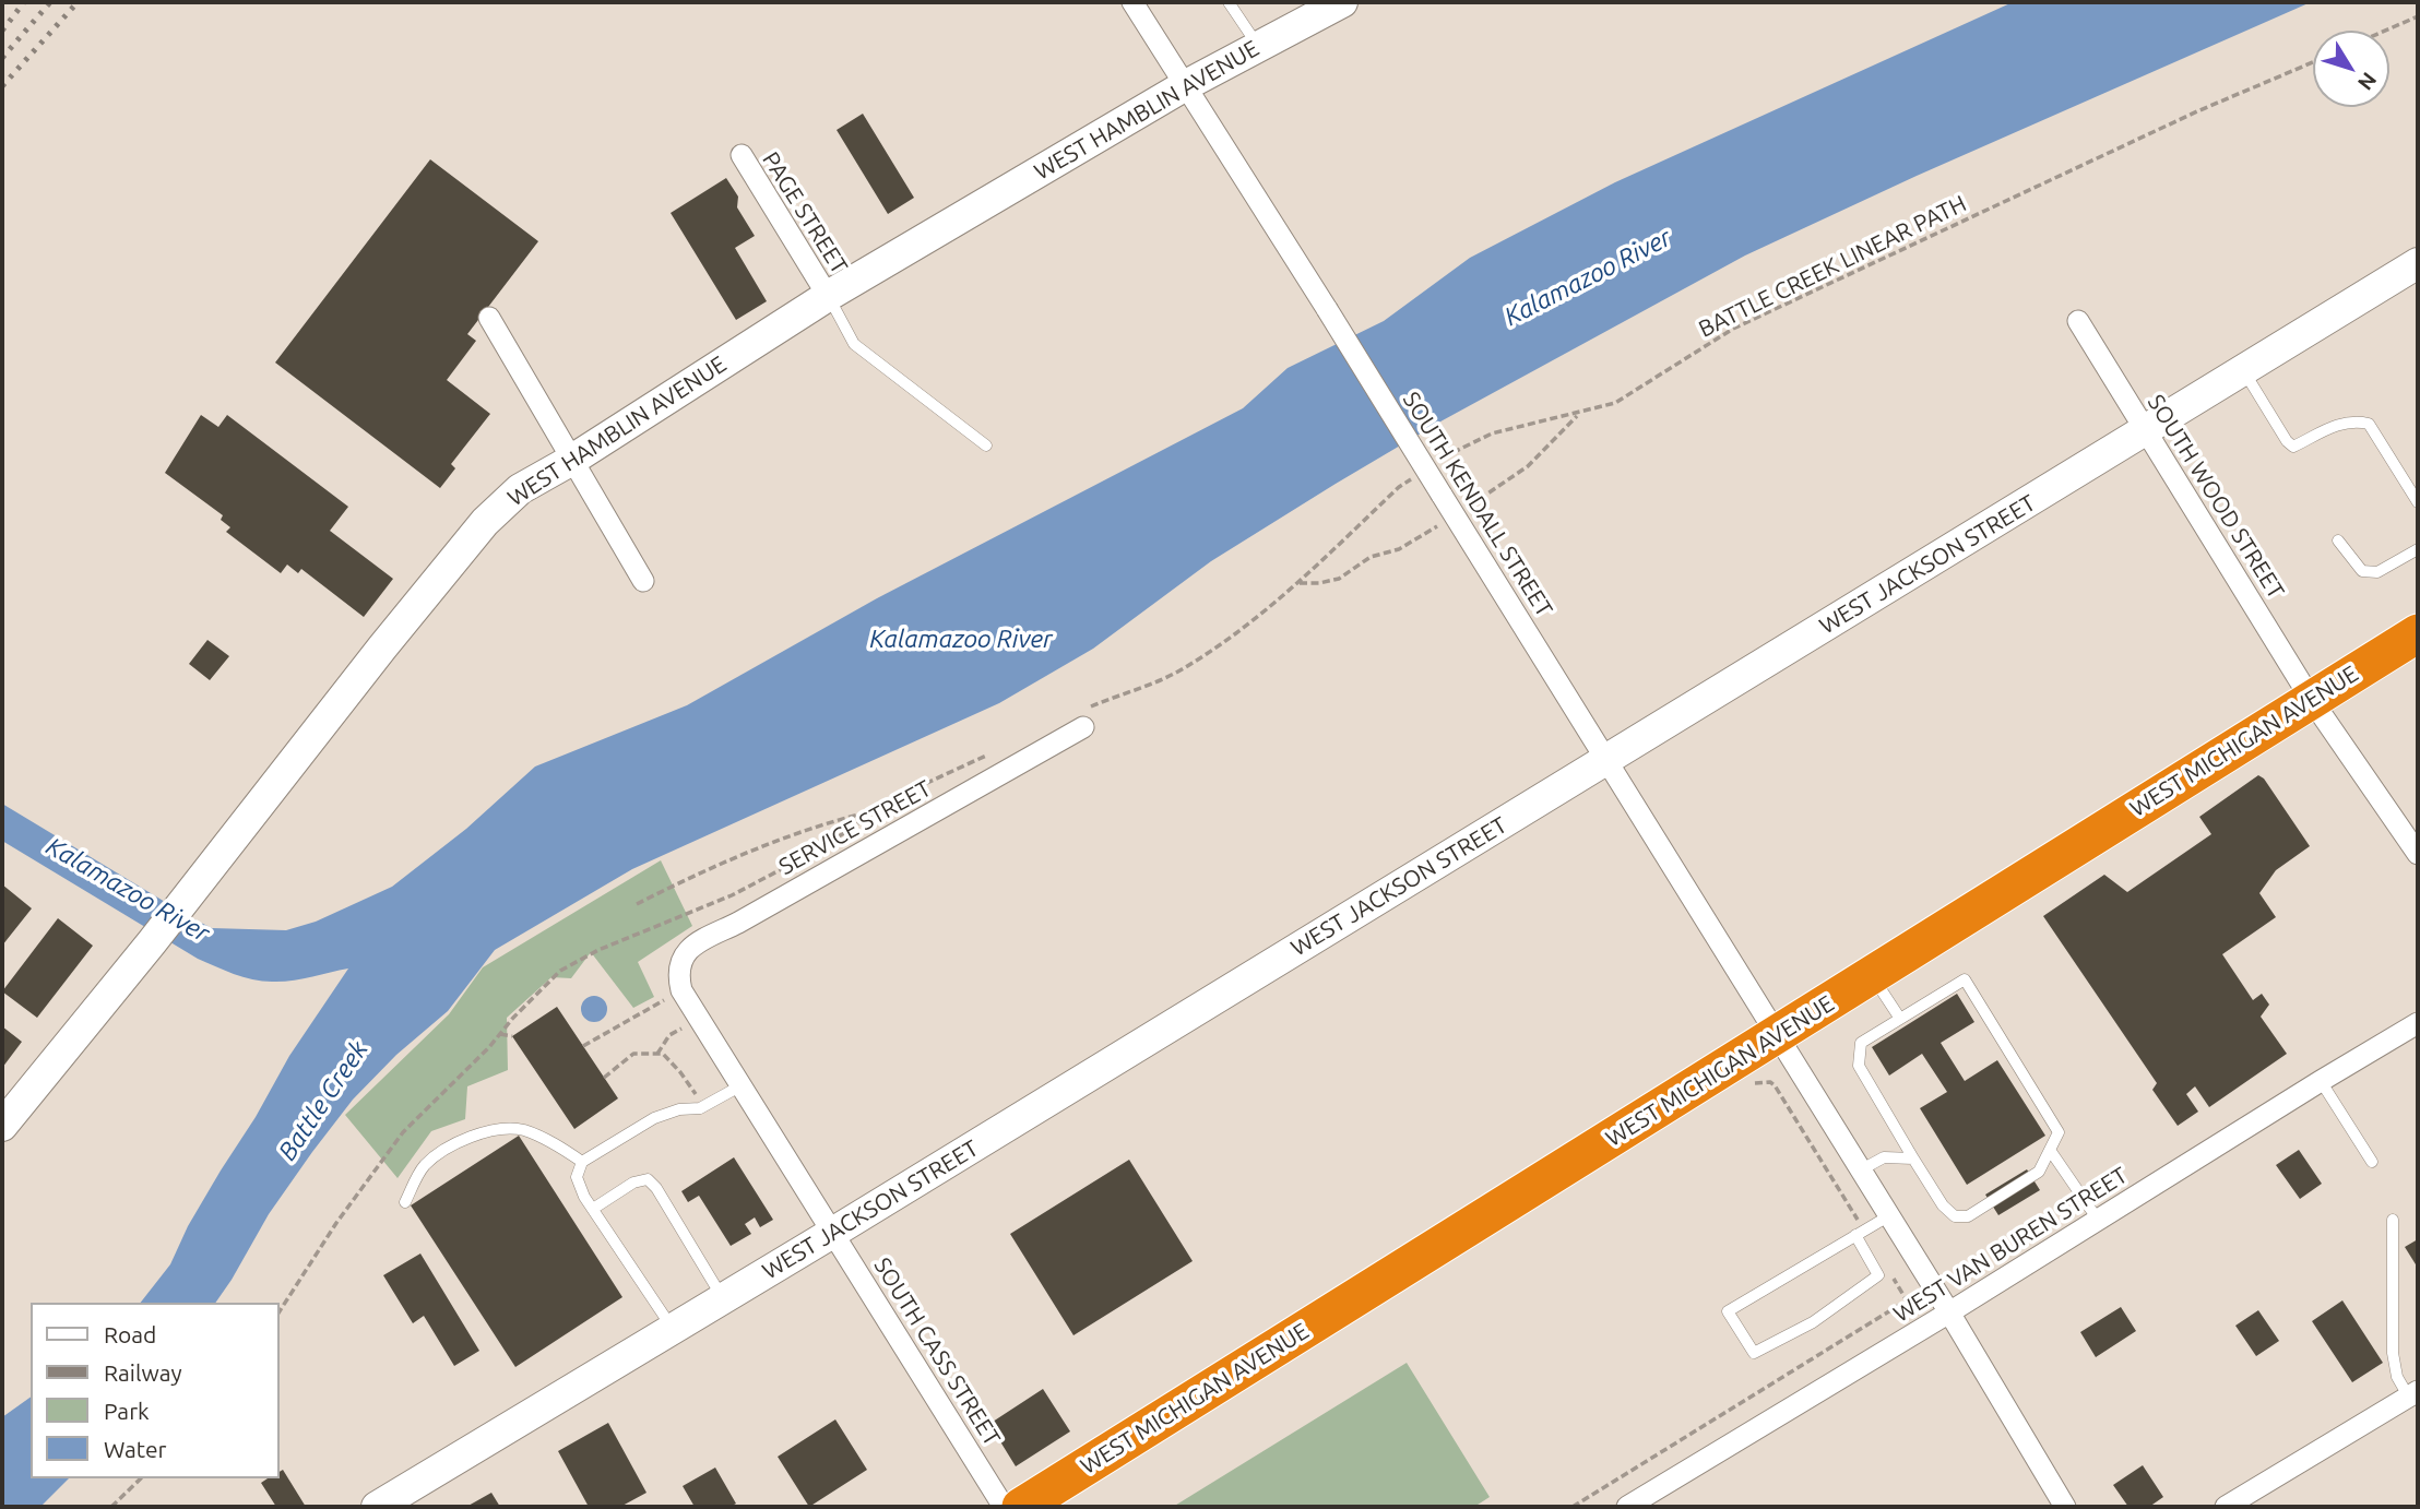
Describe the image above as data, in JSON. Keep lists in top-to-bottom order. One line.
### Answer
{"streets":{"highway":["WEST MICHIGAN AVENUE"],"street":["WEST HAMBLIN AVENUE","PAGE STREET","SOUTH WOOD STREET","SOUTH KENDALL STREET","WEST JACKSON STREET","SERVICE STREET","WEST VAN BUREN STREET","SOUTH CASS STREET"],"path":["BATTLE CREEK LINEAR PATH"]},"crossings":[["WEST HAMBLIN AVENUE","PAGE STREET"],["WEST HAMBLIN AVENUE","SOUTH KENDALL STREET"],["SOUTH WOOD STREET","WEST JACKSON STREET"],["SOUTH WOOD STREET","WEST MICHIGAN AVENUE"],["SOUTH KENDALL STREET","WEST JACKSON STREET"],["SOUTH KENDALL STREET","WEST MICHIGAN AVENUE"],["SOUTH KENDALL STREET","WEST VAN BUREN STREET"],["WEST JACKSON STREET","SOUTH CASS STREET"],["SERVICE STREET","SOUTH CASS STREET"]],"water":["Kalamazoo River","Battle Creek"],"legend":["Road","Railway","Park","Water"],"north":"bottom right"}
